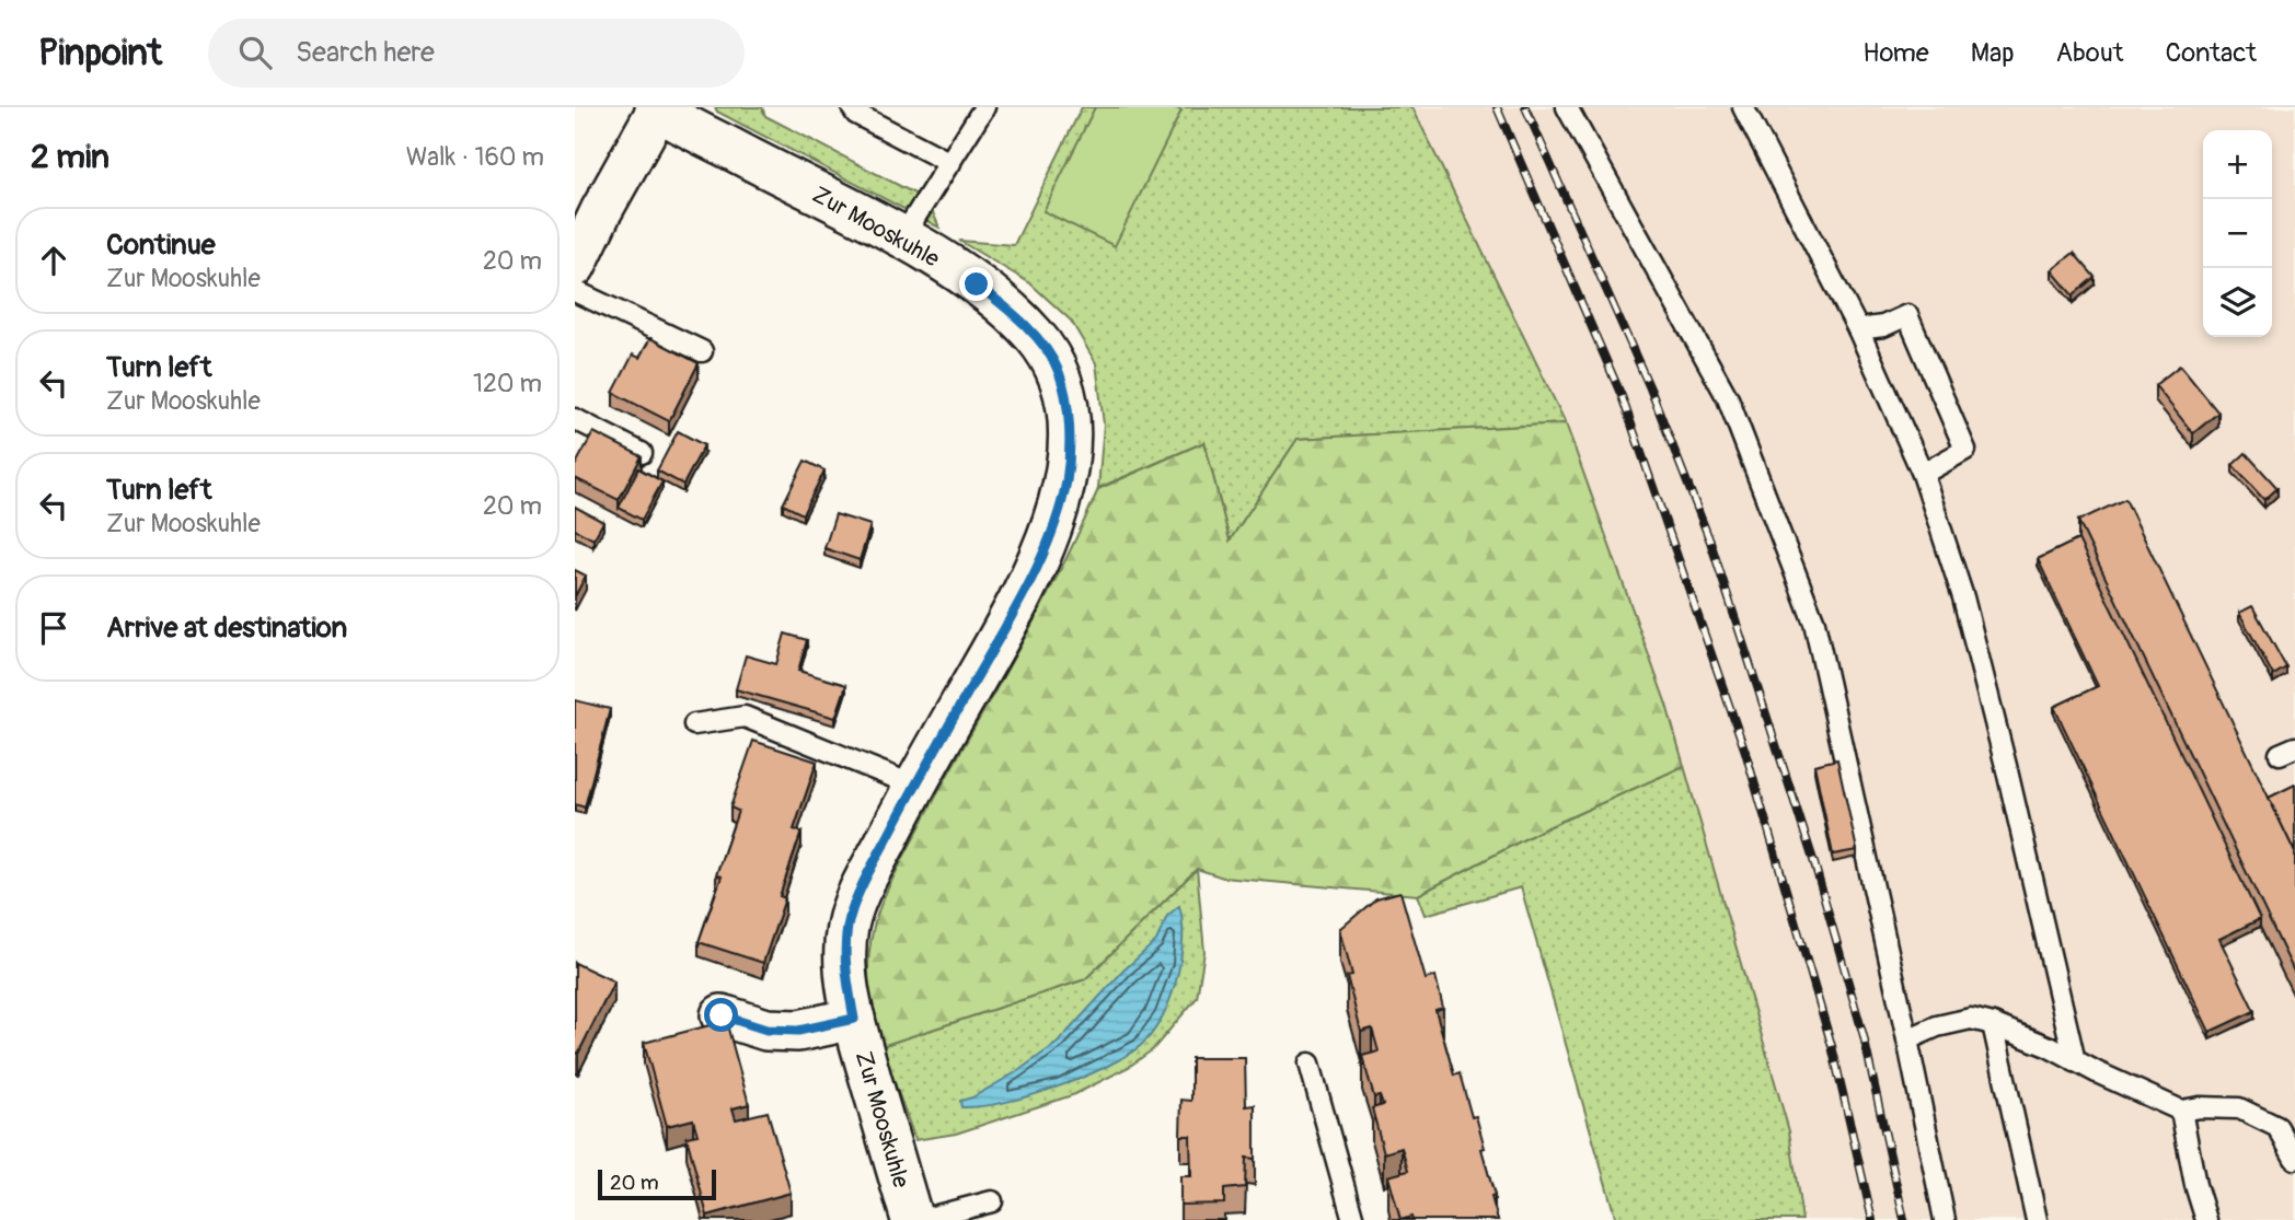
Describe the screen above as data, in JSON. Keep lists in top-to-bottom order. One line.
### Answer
{"streets":{"street":["Zur Mooskuhle"]},"scale_bar":"20 m","page":{"header":"Pinpoint","search":"Search here","nav":["Home","Map","About","Contact"],"heading":["2 min","Walk · 160 m"],"map_buttons":["+","−"],"list":[["Continue","Zur Mooskuhle","20 m"],["Turn left","Zur Mooskuhle","120 m"],["Turn left","Zur Mooskuhle","20 m"],"Arrive at destination"],"scale":"20 m"}}
